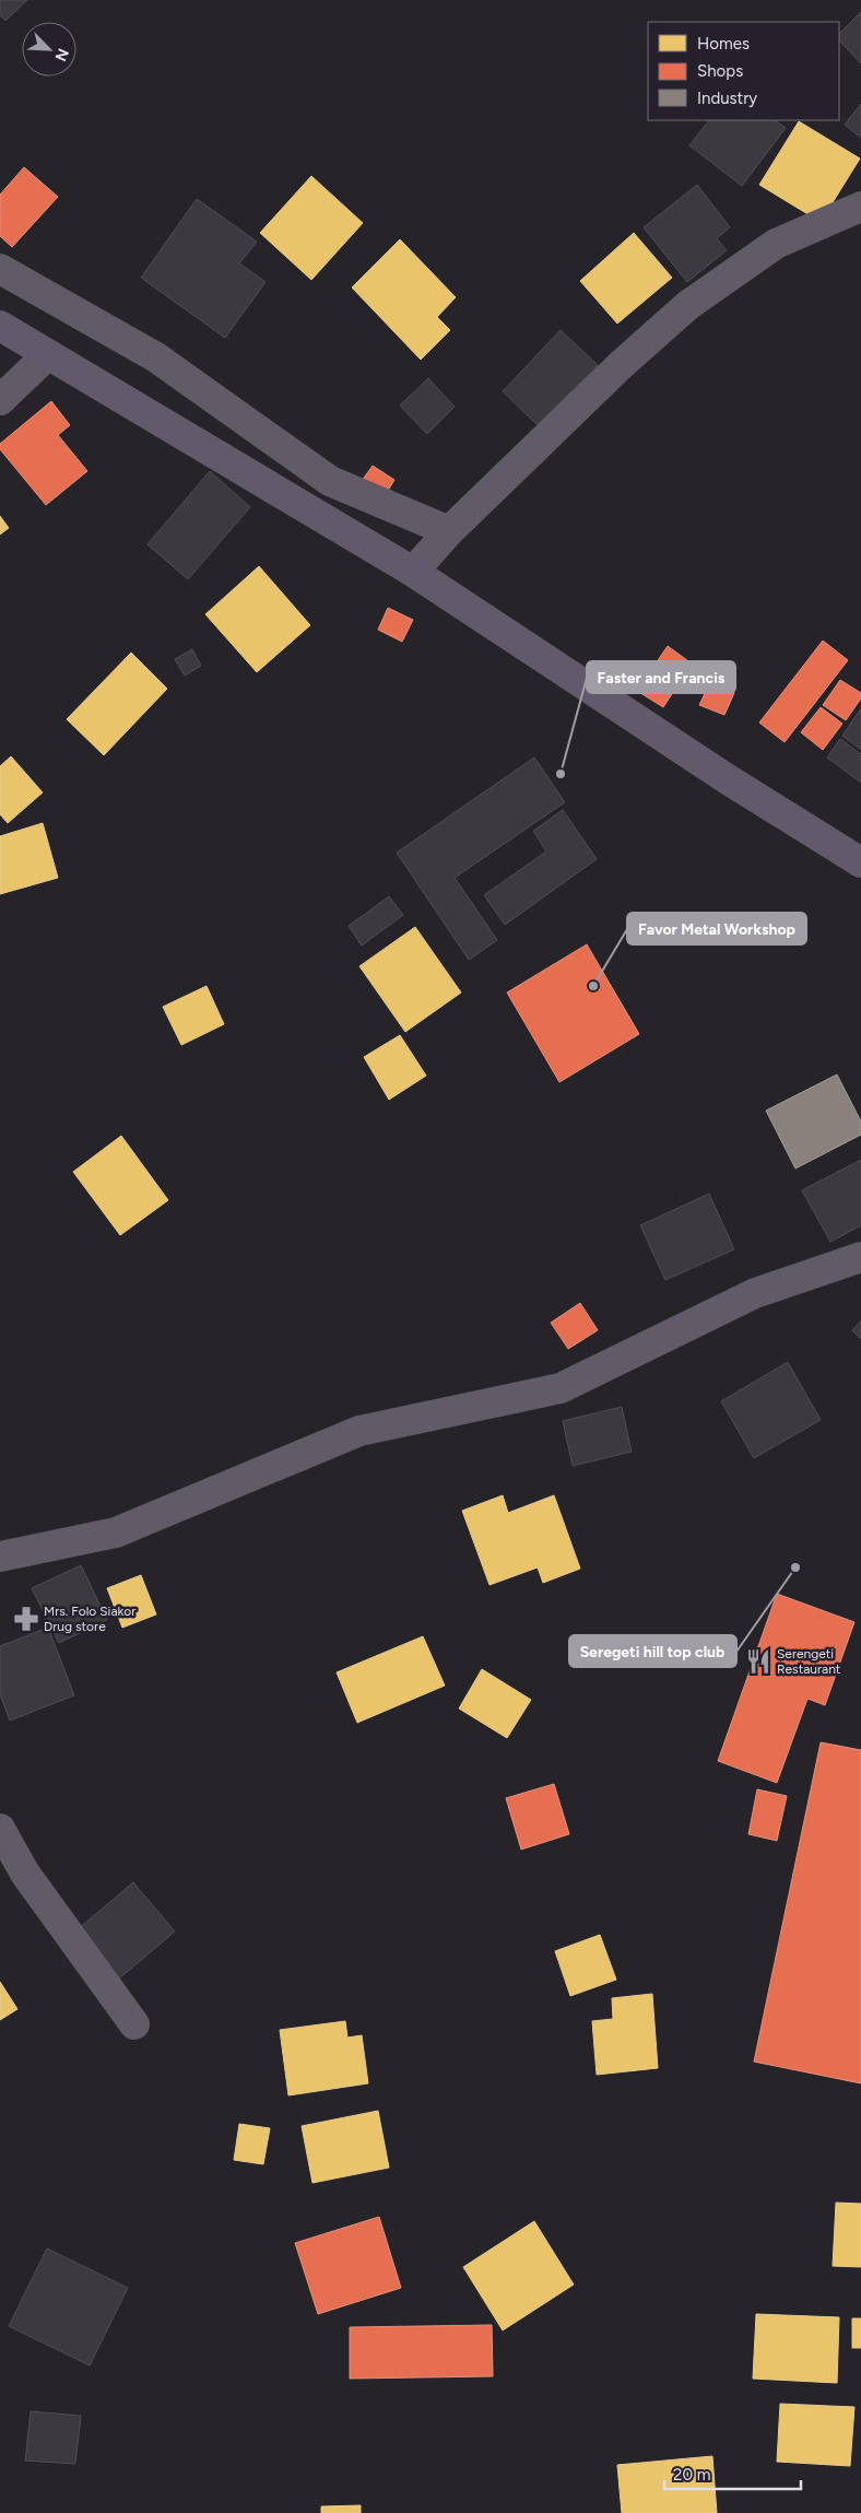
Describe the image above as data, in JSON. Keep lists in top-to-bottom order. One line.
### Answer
{"places":{"other":["Faster and Francis","Favor Metal Workshop","Seregeti hill top club"],"pharmacy":["Mrs. Folo Siakor Drug store"],"restaurant":["Serengeti Restaurant"]},"legend":["Homes","Shops","Industry"],"scale_bar":"20 m","north":"bottom right"}
